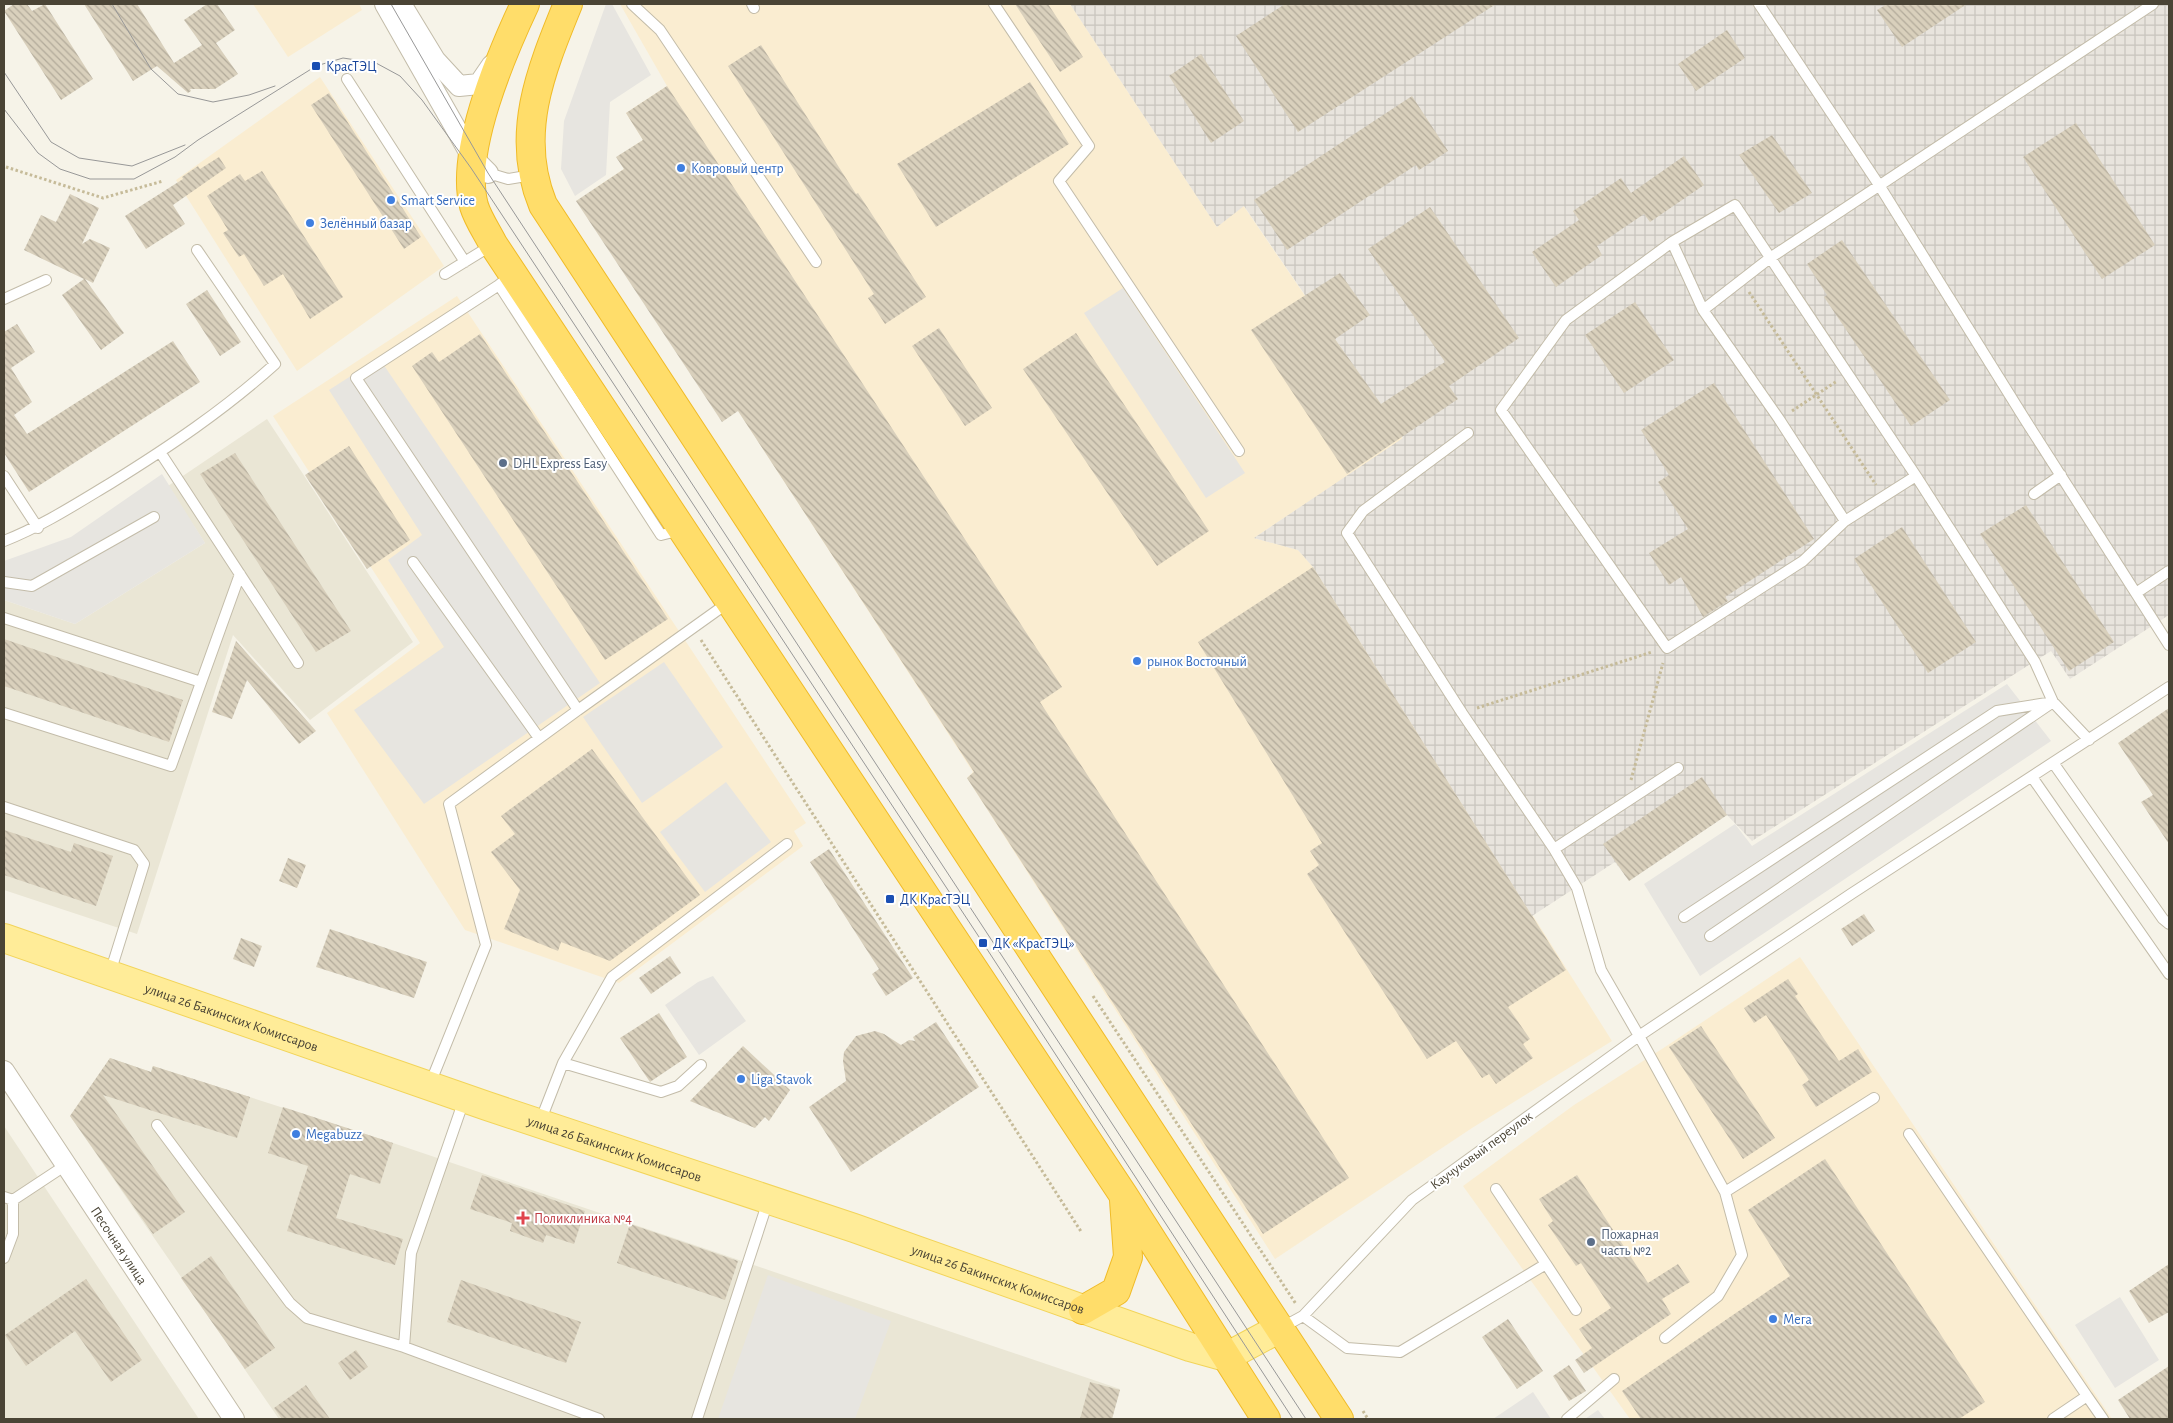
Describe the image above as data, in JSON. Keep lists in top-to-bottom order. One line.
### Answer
{"streets":{"main road":["улица 26 Бакинских Комиссаров"],"street":["Песочная улица"],"lane":["Каучуковый переулок"]},"places":{"transit":["КрасТЭЦ","ДК КрасТЭЦ","ДК «КрасТЭЦ»"],"other":["Ковровый центр","Smart Service","Зелённый базар","DHL Express Easy","рынок Восточный","Liga Stavok","Megabuzz","Пожарная часть №2","Мега"],"health":["Поликлиника №4"]}}
